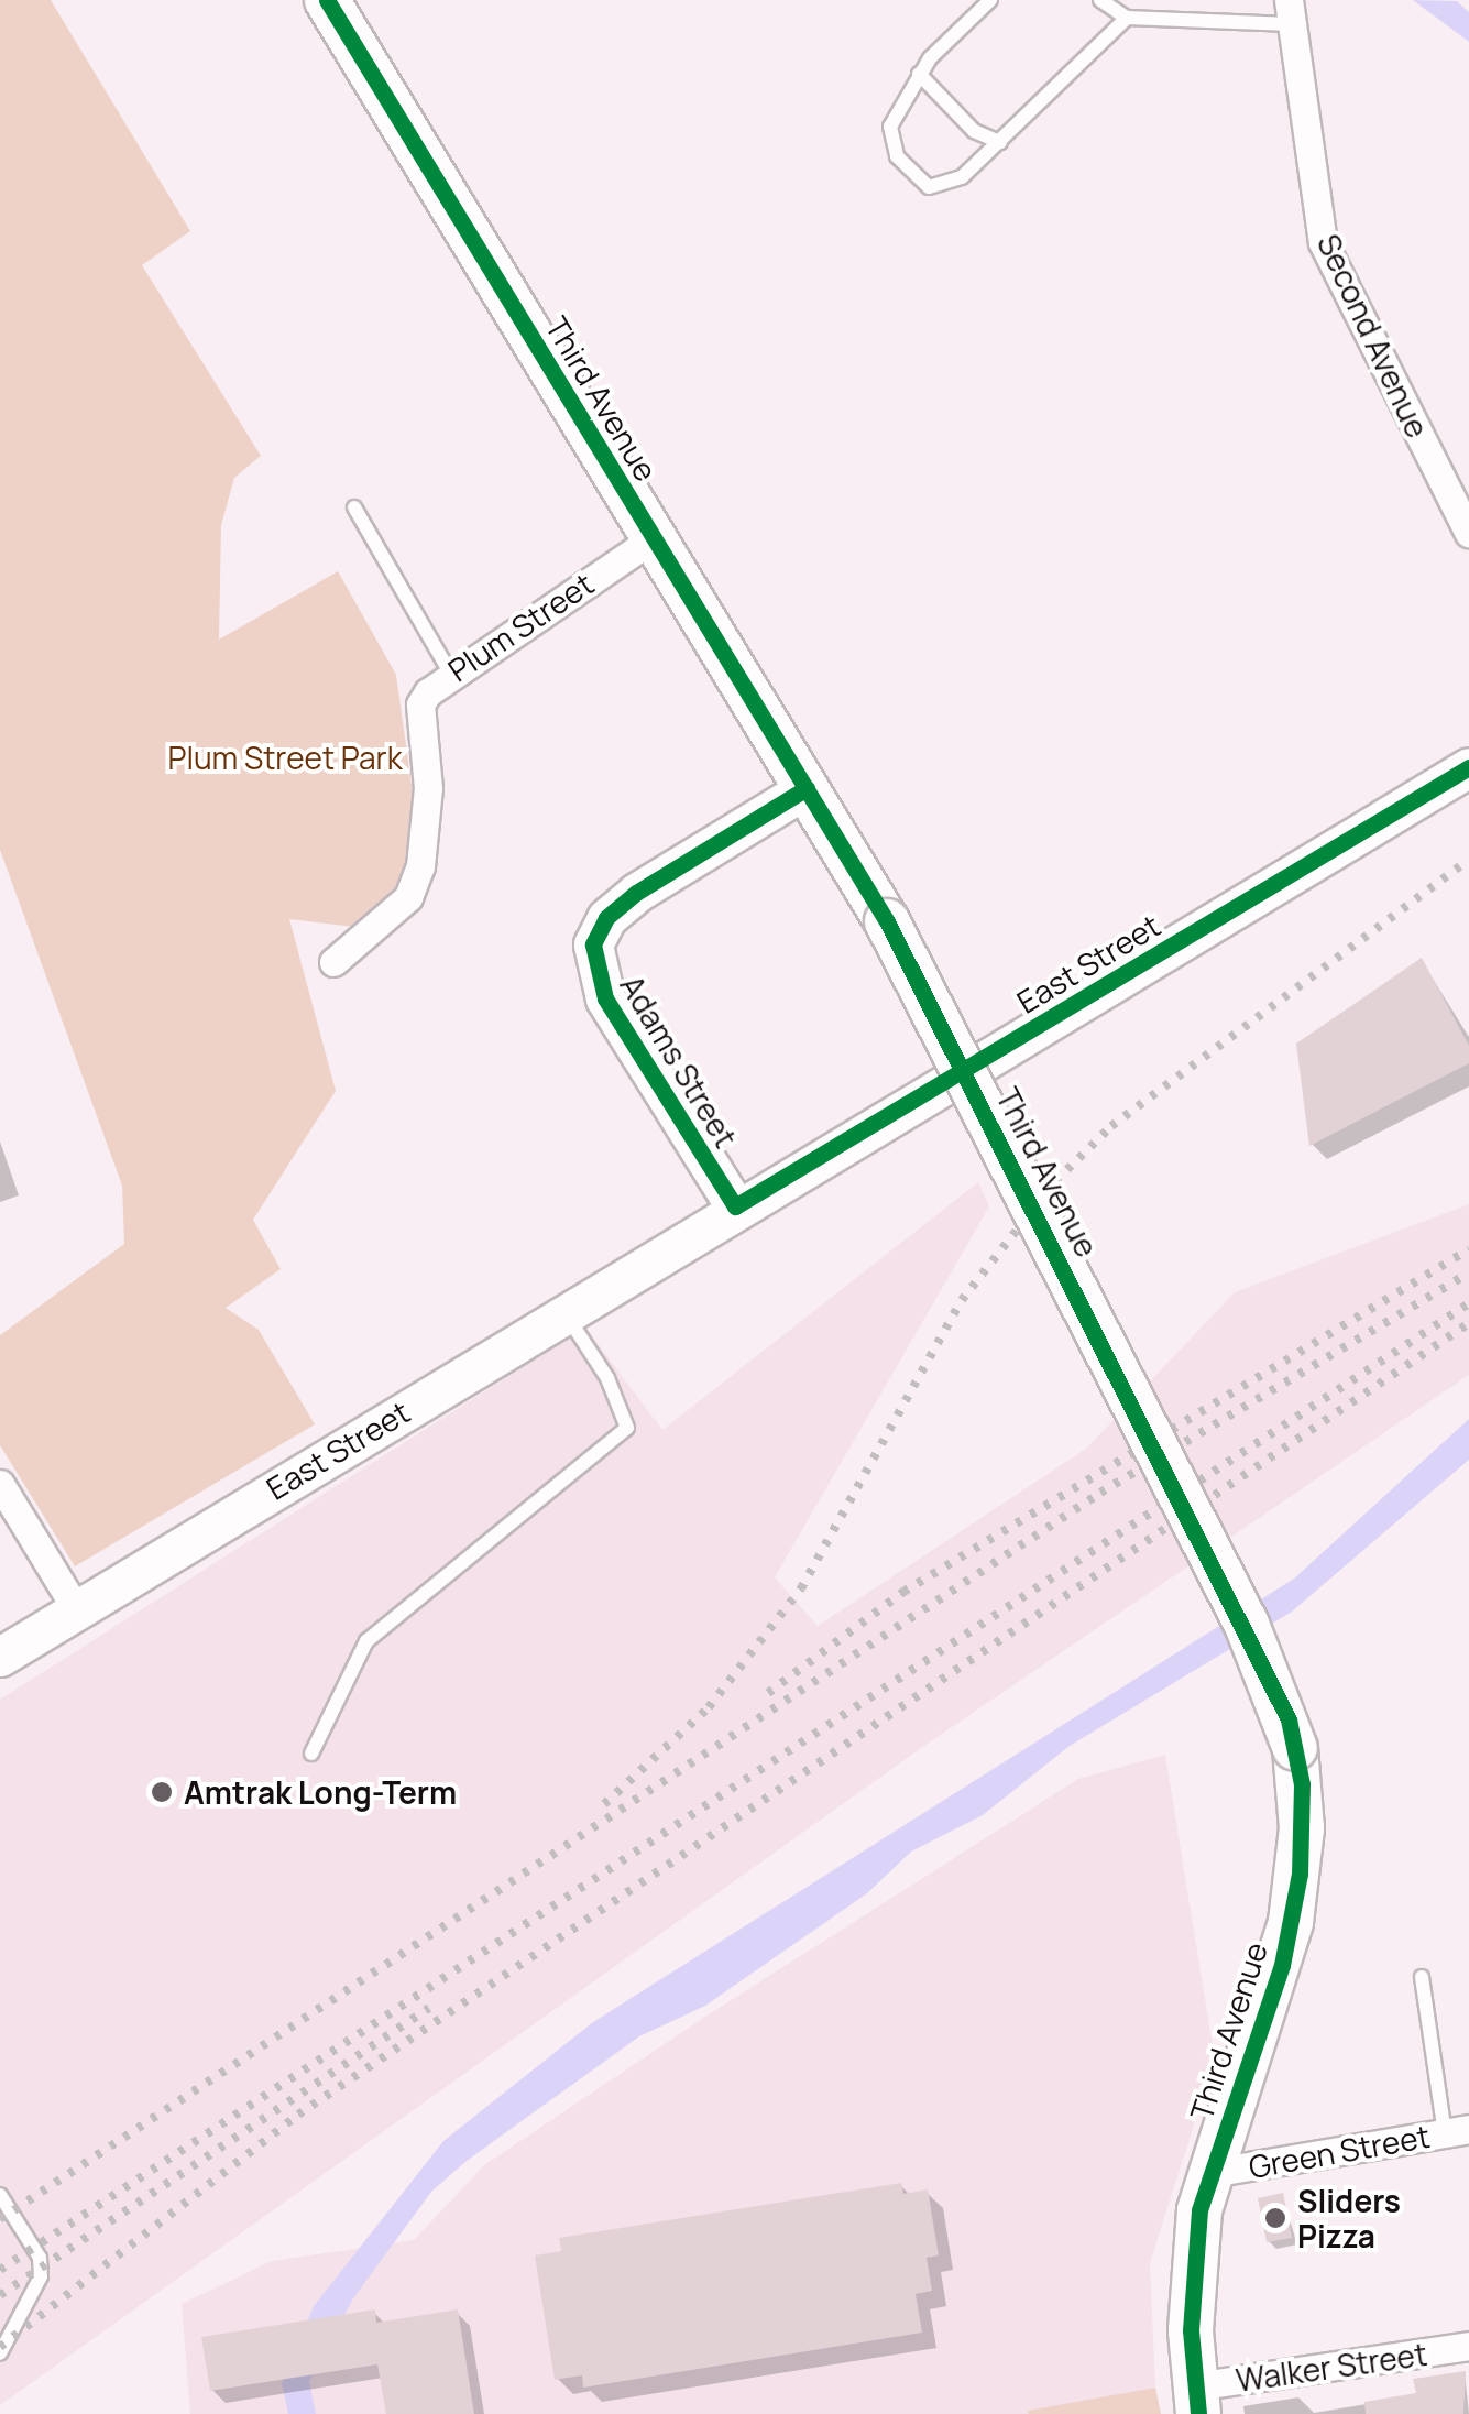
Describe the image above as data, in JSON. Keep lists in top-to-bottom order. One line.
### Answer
{"streets":{"main road":["Third Avenue"],"street":["Second Avenue","Plum Street","East Street","Adams Street","Green Street","Walker Street"]},"crossings":[["Third Avenue","Plum Street"],["Third Avenue","Adams Street"],["Third Avenue","Green Street"],["Third Avenue","Walker Street"],["East Street","Adams Street"]],"parks":["Plum Street Park"],"places":["Amtrak Long-Term","Sliders Pizza"]}
